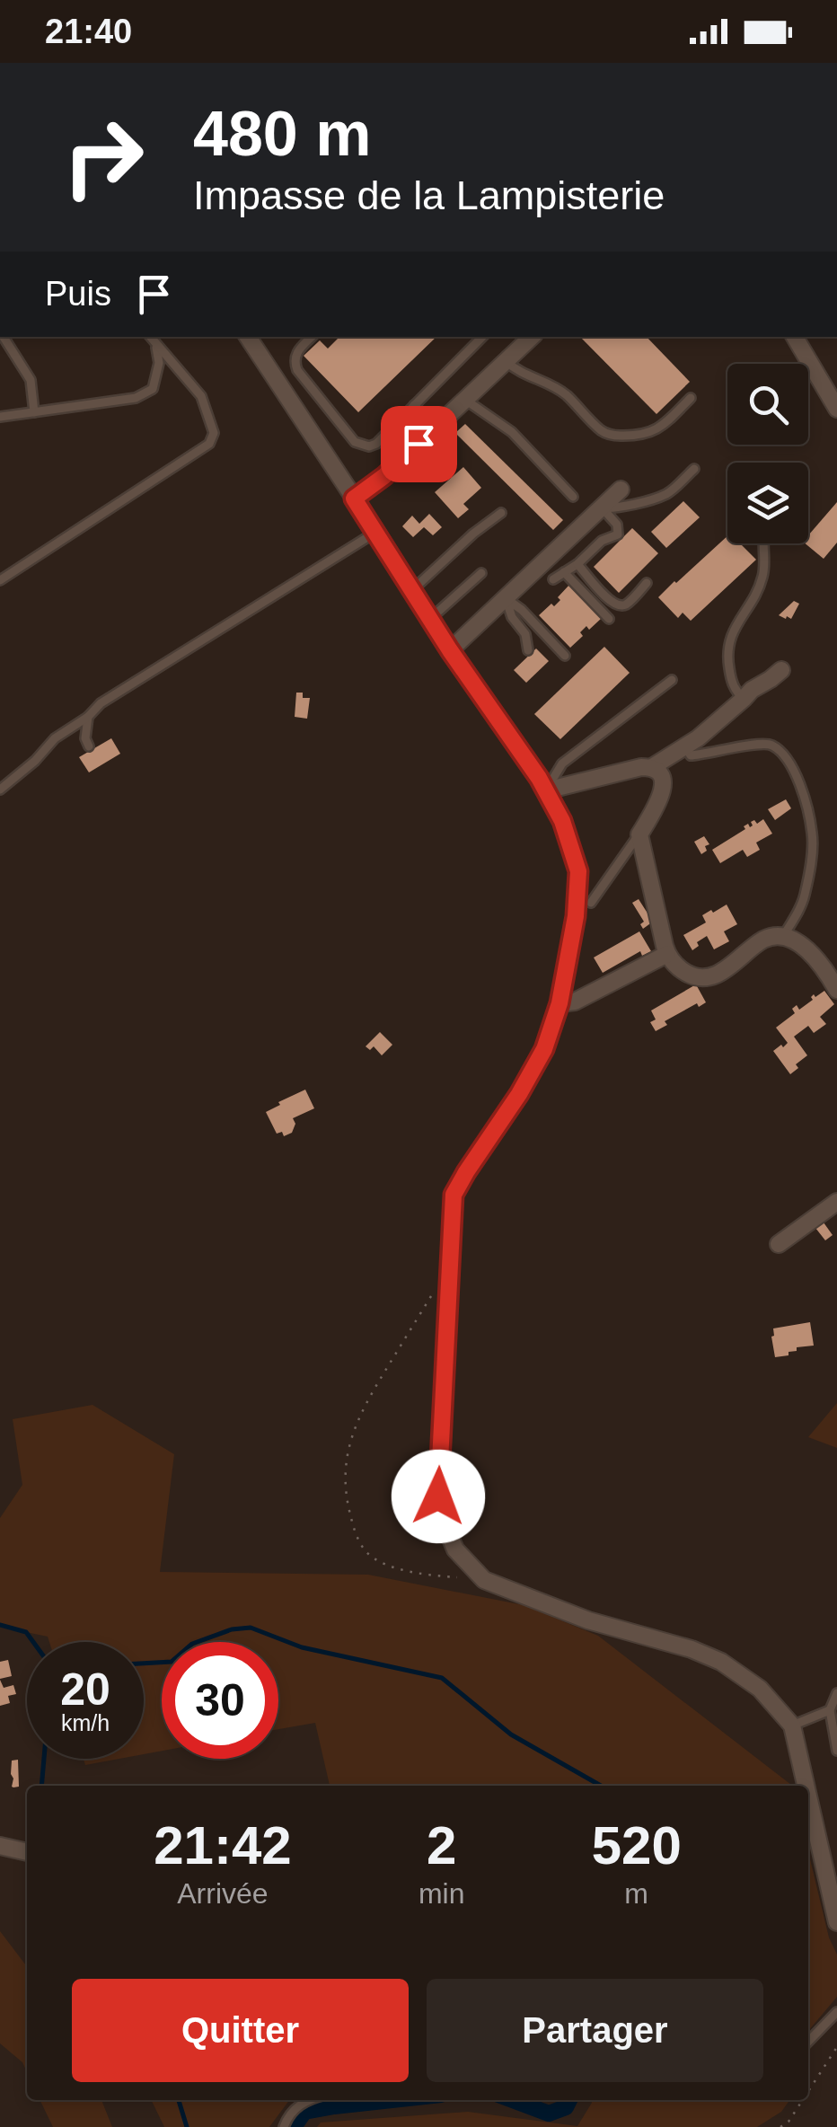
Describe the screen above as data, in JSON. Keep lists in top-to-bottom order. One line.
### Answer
{"page":{"status":"21:40","turn":["480 m","Impasse de la Lampisterie"],"then":"Puis","speed":"20 km/h","limit":"30","eta":["21:42","Arrivée","2","min","520","m"],"buttons":["Quitter","Partager"]}}
